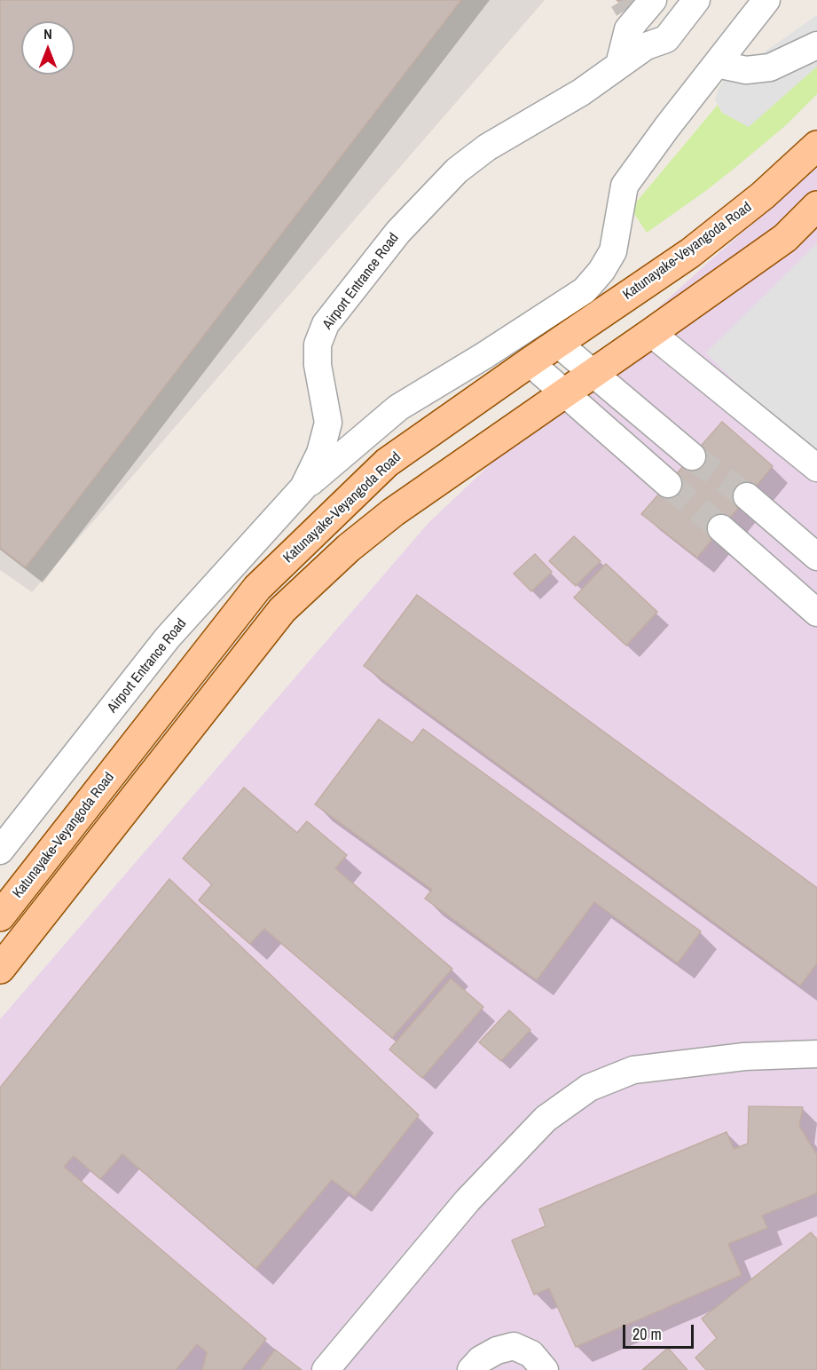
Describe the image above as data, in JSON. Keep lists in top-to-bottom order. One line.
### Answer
{"streets":{"main road":["Katunayake-Veyangoda Road"],"lane":["Airport Entrance Road"]},"scale_bar":"20 m","north":"top"}
